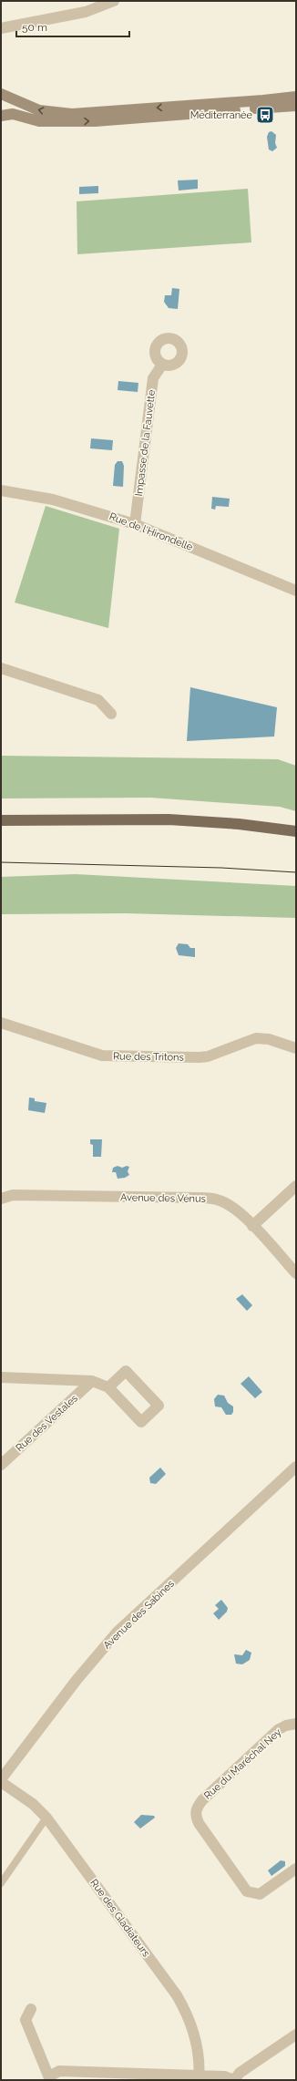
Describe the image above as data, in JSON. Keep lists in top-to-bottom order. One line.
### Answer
{"streets":{"street":["Impasse de la Fauvette","Rue de l'Hirondelle","Rue des Tritons","Avenue des Vénus","Rue des Vestales","Avenue des Sabines","Rue du Maréchal Ney","Rue des Gladiateurs"]},"crossings":[["Impasse de la Fauvette","Rue de l'Hirondelle"],["Avenue des Sabines","Rue des Gladiateurs"]],"places":{"bus stop":["Méditerranée"]},"scale_bar":"50 m"}
